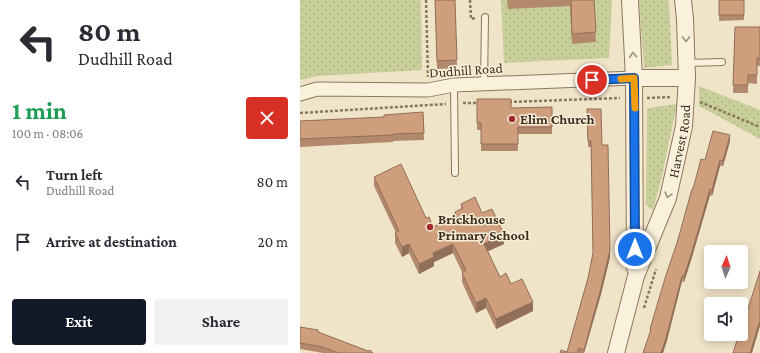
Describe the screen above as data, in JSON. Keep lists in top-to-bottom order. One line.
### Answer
{"streets":{"street":["Dudhill Road","Harvest Road"]},"crossings":[["Dudhill Road","Harvest Road"]],"places":["Elim Church","Brickhouse Primary School"],"north":"top","page":{"turn":["80 m","Dudhill Road"],"heading":["1 min","100 m · 08:06"],"list":[{"name":"Turn left","note":"Dudhill Road","value":"80 m"},{"name":"Arrive at destination","value":"20 m"}],"buttons":["Exit","Share"]}}
